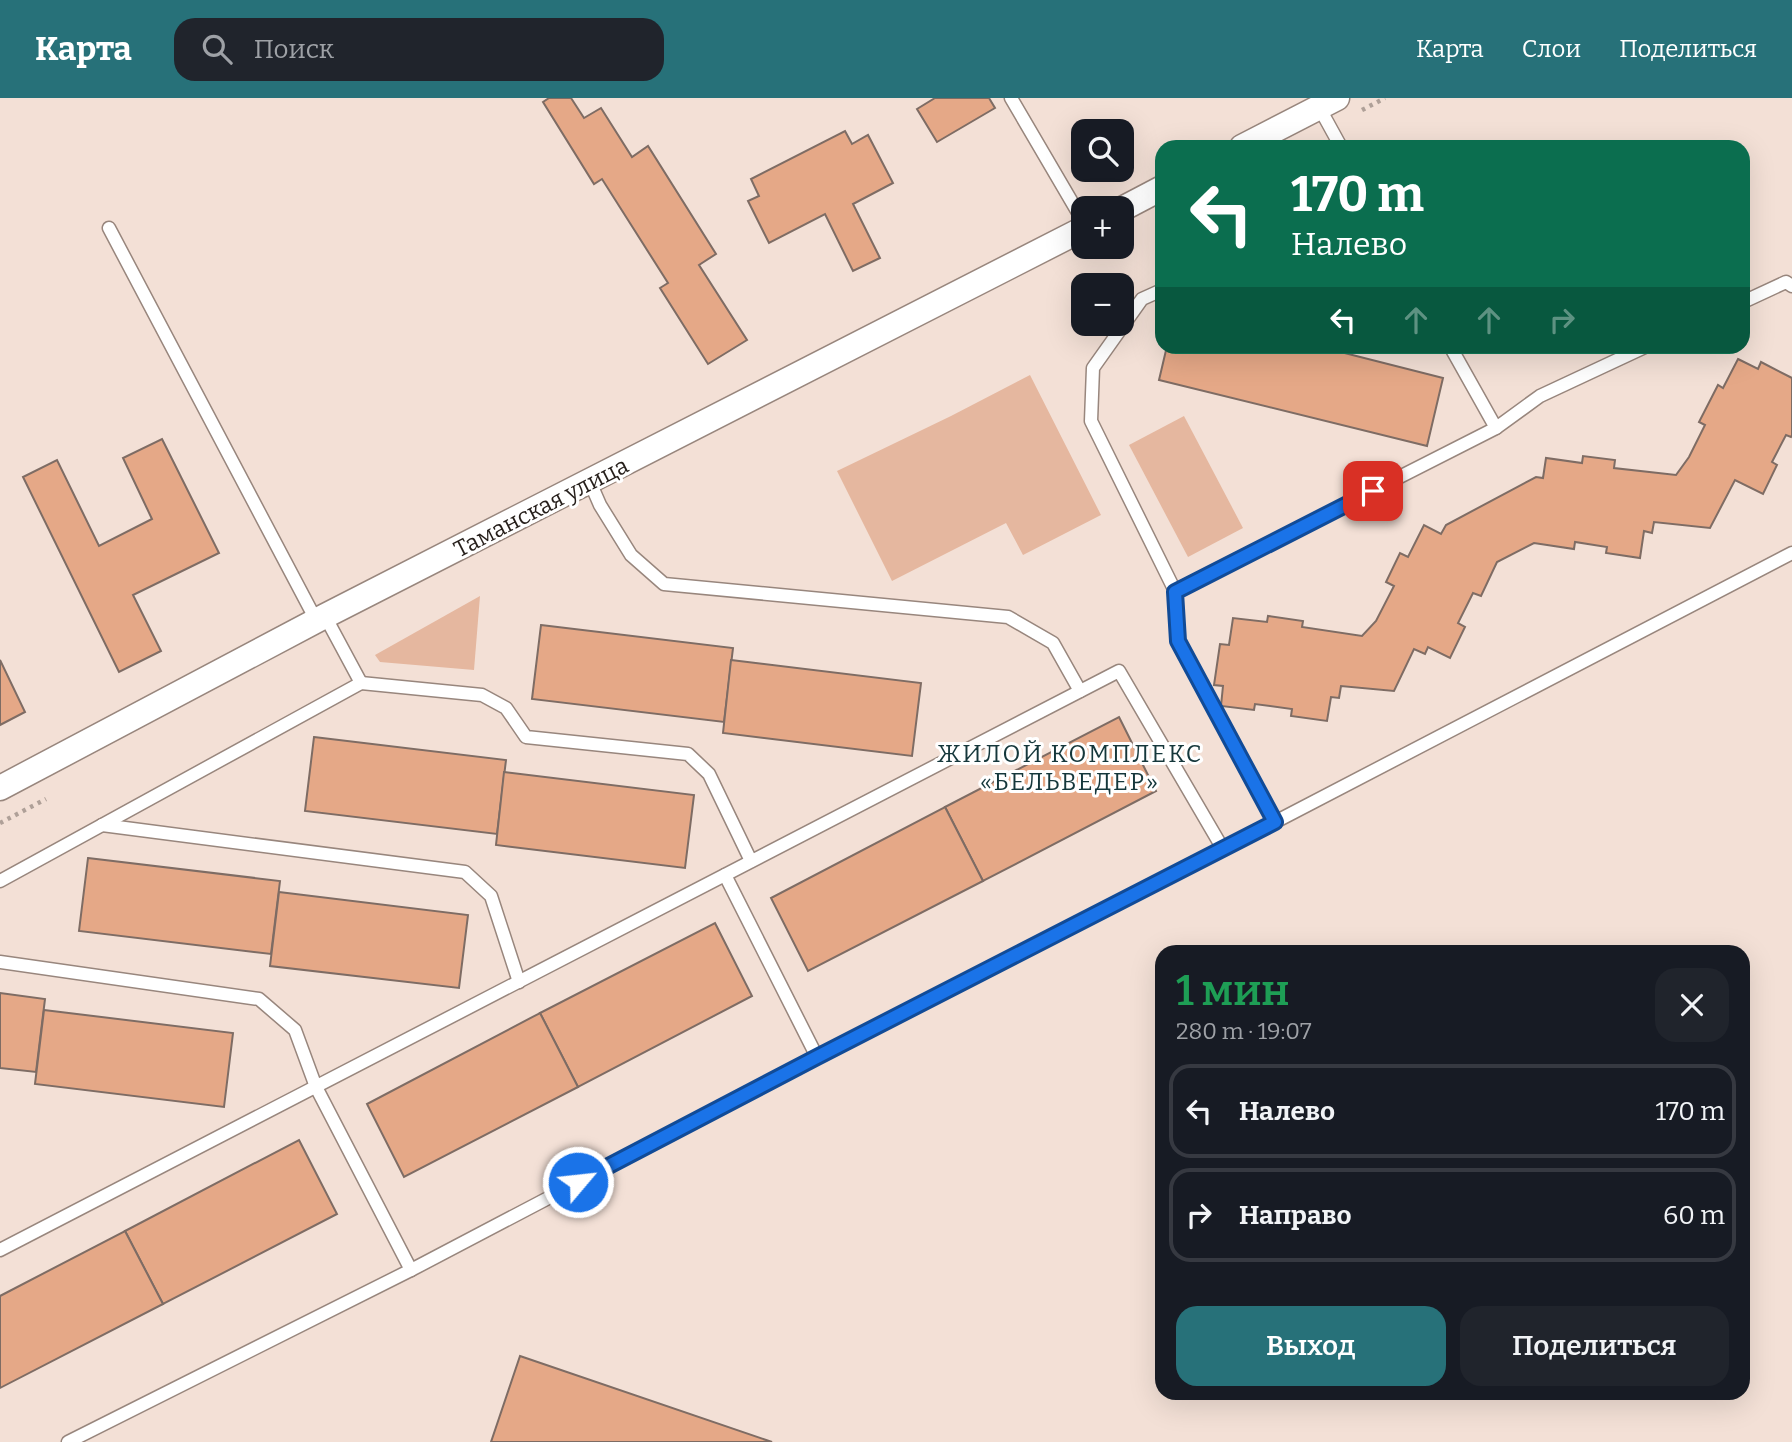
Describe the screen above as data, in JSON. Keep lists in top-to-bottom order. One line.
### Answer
{"streets":{"street":["Таманская улица"]},"districts":["ЖИЛОЙ КОМПЛЕКС «БЕЛЬВЕДЕР»"],"page":{"header":"Карта","search":"Поиск","nav":["Карта","Слои","Поделиться"],"map_buttons":["+","−"],"turn":["170 m","Налево"],"heading":["1 мин","280 m · 19:07"],"list":[{"name":"Налево","value":"170 m"},{"name":"Направо","value":"60 m"}],"buttons":["Выход","Поделиться"]}}
